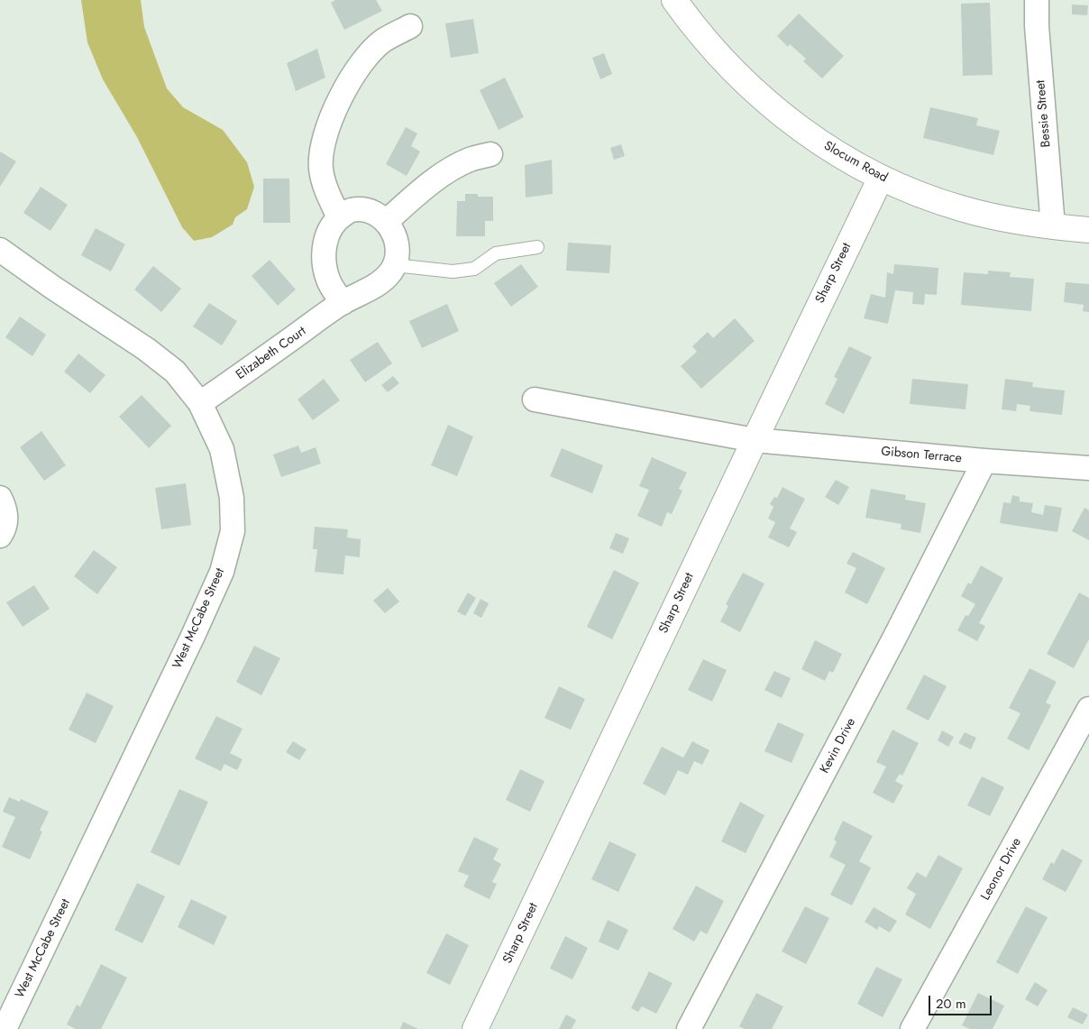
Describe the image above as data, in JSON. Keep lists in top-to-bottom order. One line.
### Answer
{"streets":{"street":["Bessie Street","Slocum Road","Sharp Street","Elizabeth Court","Gibson Terrace","West McCabe Street","Kevin Drive","Leonor Drive"]},"crossings":[["Bessie Street","Slocum Road"],["Slocum Road","Sharp Street"],["Sharp Street","Gibson Terrace"],["Elizabeth Court","West McCabe Street"],["Gibson Terrace","Kevin Drive"]],"scale_bar":"20 m"}
